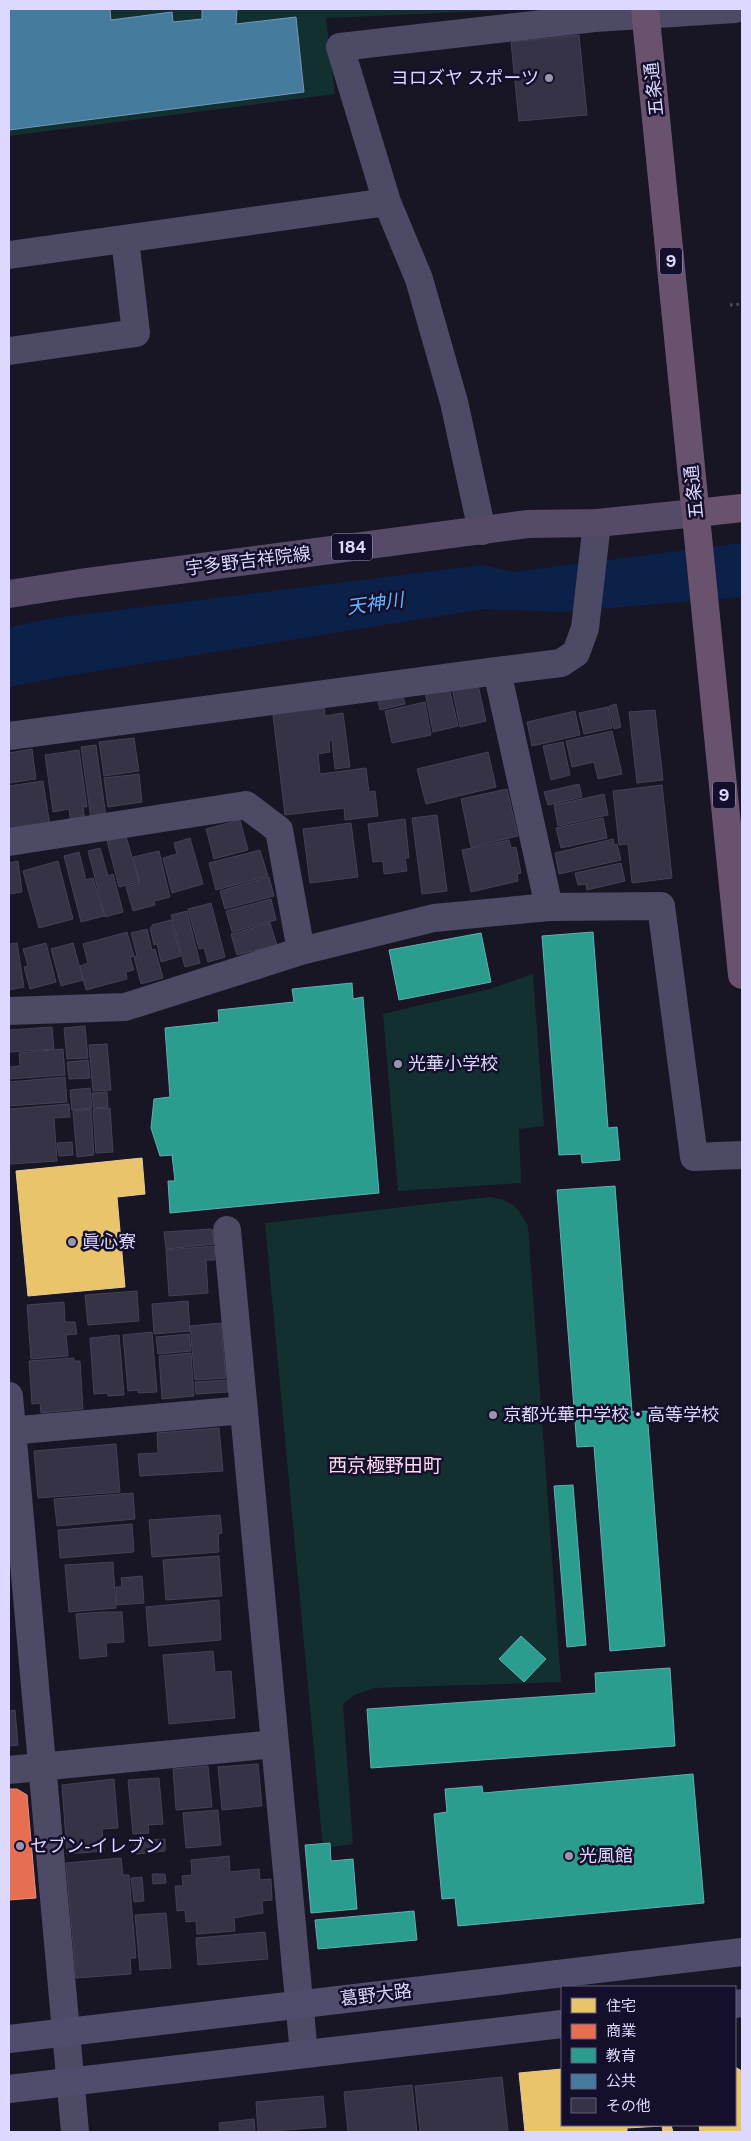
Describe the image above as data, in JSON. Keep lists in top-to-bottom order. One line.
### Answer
{"streets":{"highway":["五条通","9"],"main road":["184","宇多野吉祥院線"],"street":["葛野大路"]},"crossings":[["五条通","宇多野吉祥院線"]],"districts":["西京極野田町"],"water":["天神川"],"places":["ヨロズヤ スポーツ","光華小学校","眞心寮","京都光華中学校・高等学校","セブン-イレブン","光風館"],"legend":["住宅","商業","教育","公共","その他"]}
